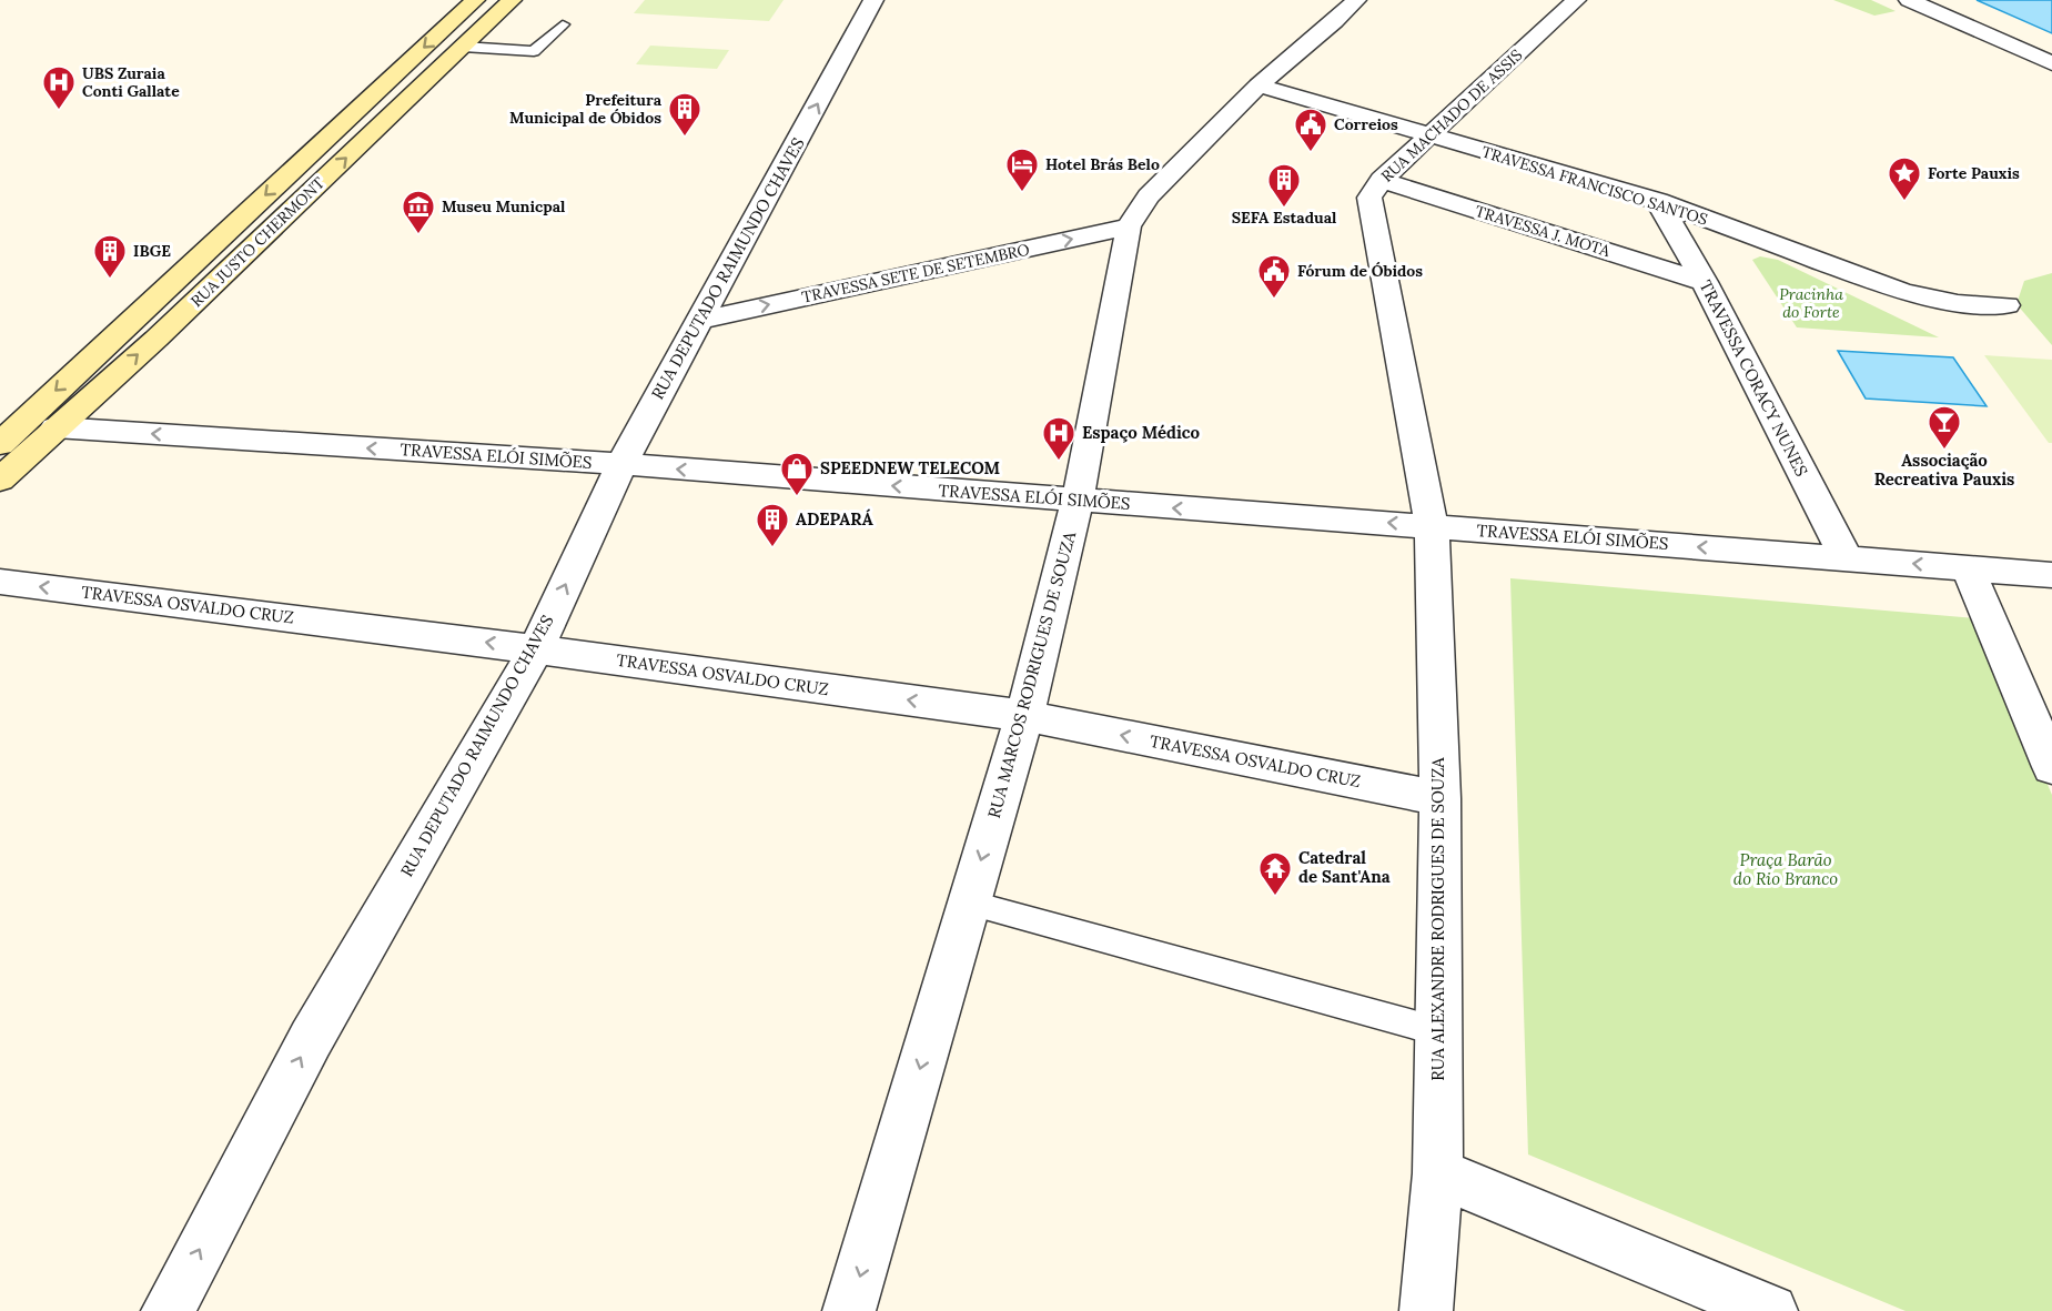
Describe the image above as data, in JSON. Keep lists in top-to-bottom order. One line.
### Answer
{"streets":{"street":["RUA MACHADO DE ASSIS","TRAVESSA FRANCISCO SANTOS","TRAVESSA J. MOTA","RUA JUSTO CHERMONT","RUA DEPUTADO RAIMUNDO CHAVES","TRAVESSA SETE DE SETEMBRO","TRAVESSA CORACY NUNES","TRAVESSA ELÓI SIMÕES","TRAVESSA OSVALDO CRUZ","RUA MARCOS RODRIGUES DE SOUZA","RUA ALEXANDRE RODRIGUES DE SOUZA"]},"crossings":[["RUA MACHADO DE ASSIS","TRAVESSA FRANCISCO SANTOS"],["RUA MACHADO DE ASSIS","TRAVESSA J. MOTA"],["RUA MACHADO DE ASSIS","TRAVESSA ELÓI SIMÕES"],["RUA MACHADO DE ASSIS","RUA ALEXANDRE RODRIGUES DE SOUZA"],["TRAVESSA FRANCISCO SANTOS","TRAVESSA CORACY NUNES"],["TRAVESSA FRANCISCO SANTOS","RUA MARCOS RODRIGUES DE SOUZA"],["TRAVESSA J. MOTA","TRAVESSA CORACY NUNES"],["RUA JUSTO CHERMONT","TRAVESSA ELÓI SIMÕES"],["RUA DEPUTADO RAIMUNDO CHAVES","TRAVESSA SETE DE SETEMBRO"],["RUA DEPUTADO RAIMUNDO CHAVES","TRAVESSA ELÓI SIMÕES"],["RUA DEPUTADO RAIMUNDO CHAVES","TRAVESSA OSVALDO CRUZ"],["TRAVESSA SETE DE SETEMBRO","RUA MARCOS RODRIGUES DE SOUZA"],["TRAVESSA CORACY NUNES","TRAVESSA ELÓI SIMÕES"],["TRAVESSA ELÓI SIMÕES","RUA MARCOS RODRIGUES DE SOUZA"],["TRAVESSA ELÓI SIMÕES","RUA ALEXANDRE RODRIGUES DE SOUZA"],["TRAVESSA OSVALDO CRUZ","RUA MARCOS RODRIGUES DE SOUZA"],["TRAVESSA OSVALDO CRUZ","RUA ALEXANDRE RODRIGUES DE SOUZA"]],"one_way":["RUA DEPUTADO RAIMUNDO CHAVES","TRAVESSA SETE DE SETEMBRO","TRAVESSA ELÓI SIMÕES","TRAVESSA OSVALDO CRUZ","RUA MARCOS RODRIGUES DE SOUZA"],"parks":["Pracinha do Forte","Praça Barão do Rio Branco"],"places":{"hospital":["UBS Zuraia Conti Gallate","Espaço Médico"],"building":["Prefeitura Municipal de Óbidos","SEFA Estadual","IBGE","ADEPARÁ"],"public building":["Correios","Fórum de Óbidos"],"hotel":["Hotel Brás Belo"],"place":["Forte Pauxis"],"museum":["Museu Municpal"],"bar":["Associação Recreativa Pauxis"],"shop":["SPEEDNEW TELECOM"],"temple":["Catedral de Sant'Ana"]}}
